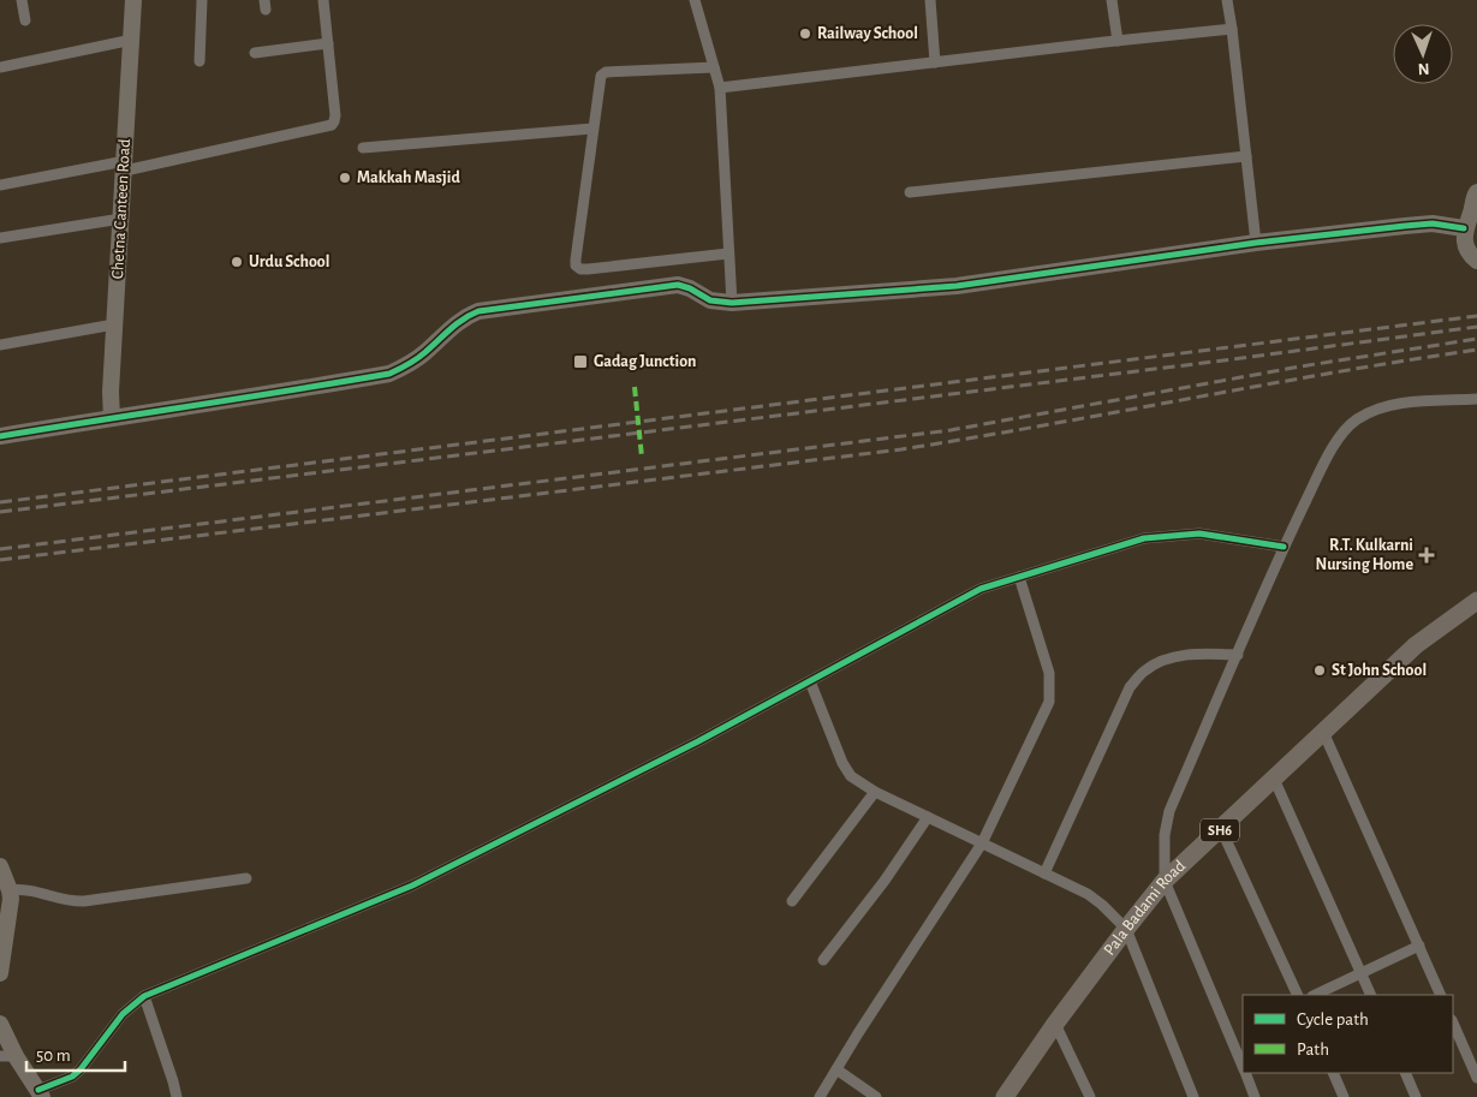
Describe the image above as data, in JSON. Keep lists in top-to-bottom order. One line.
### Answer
{"streets":{"main road":["SH6","Pala Badami Road"],"street":["Chetna Canteen Road"]},"places":{"other":["Railway School","Makkah Masjid","Urdu School","St John School"],"transit":["Gadag Junction"],"health":["R.T. Kulkarni Nursing Home"]},"legend":["Cycle path","Path"],"scale_bar":"50 m","north":"bottom"}
